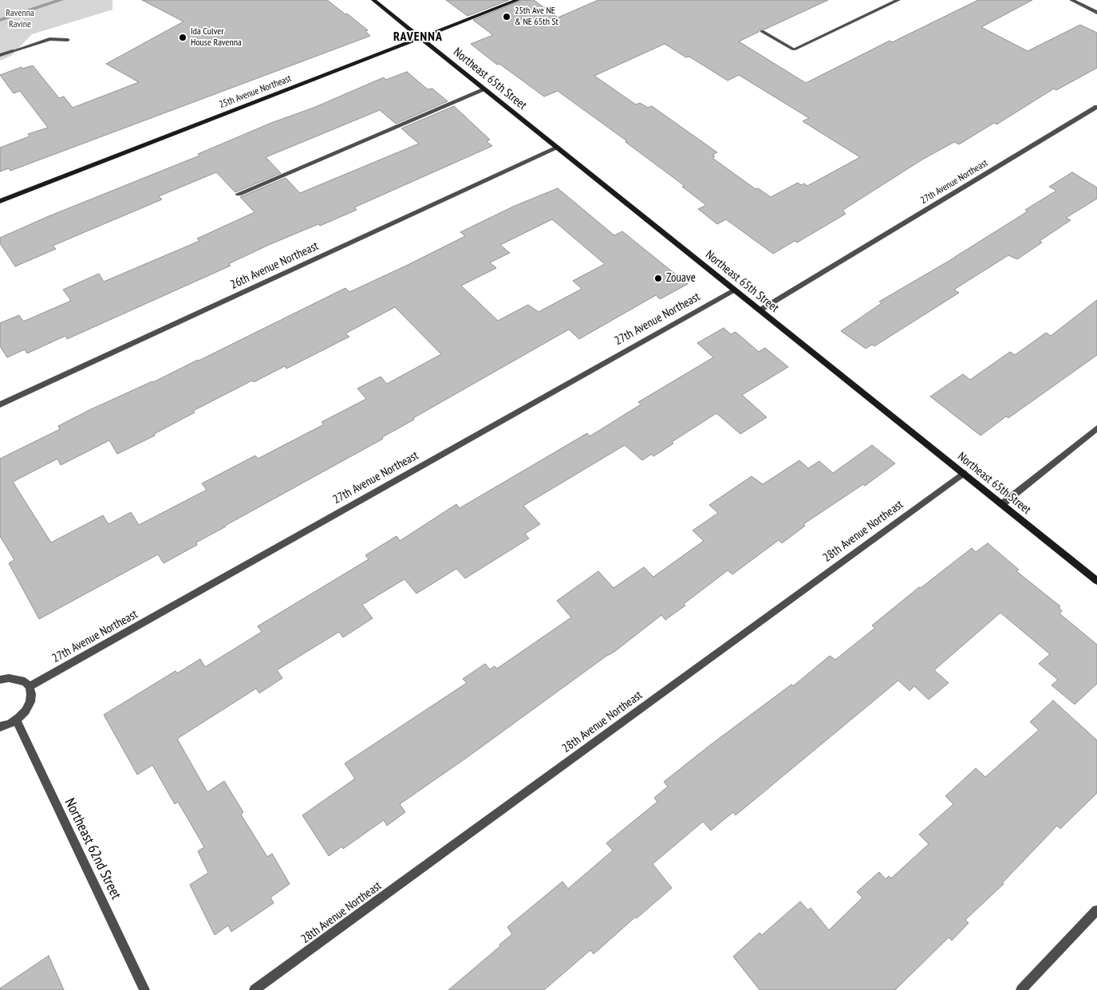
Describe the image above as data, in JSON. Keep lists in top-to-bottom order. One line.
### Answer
{"streets":{"main road":["Northeast 65th Street","25th Avenue Northeast"],"street":["27th Avenue Northeast","26th Avenue Northeast","28th Avenue Northeast","Northeast 62nd Street"]},"crossings":[["Northeast 65th Street","25th Avenue Northeast"],["Northeast 65th Street","27th Avenue Northeast"],["Northeast 65th Street","26th Avenue Northeast"],["Northeast 65th Street","28th Avenue Northeast"]],"districts":["RAVENNA"],"parks":["Ravenna Ravine"],"places":["25th Ave NE & NE 65th St","Ida Culver House Ravenna","Zouave"]}
